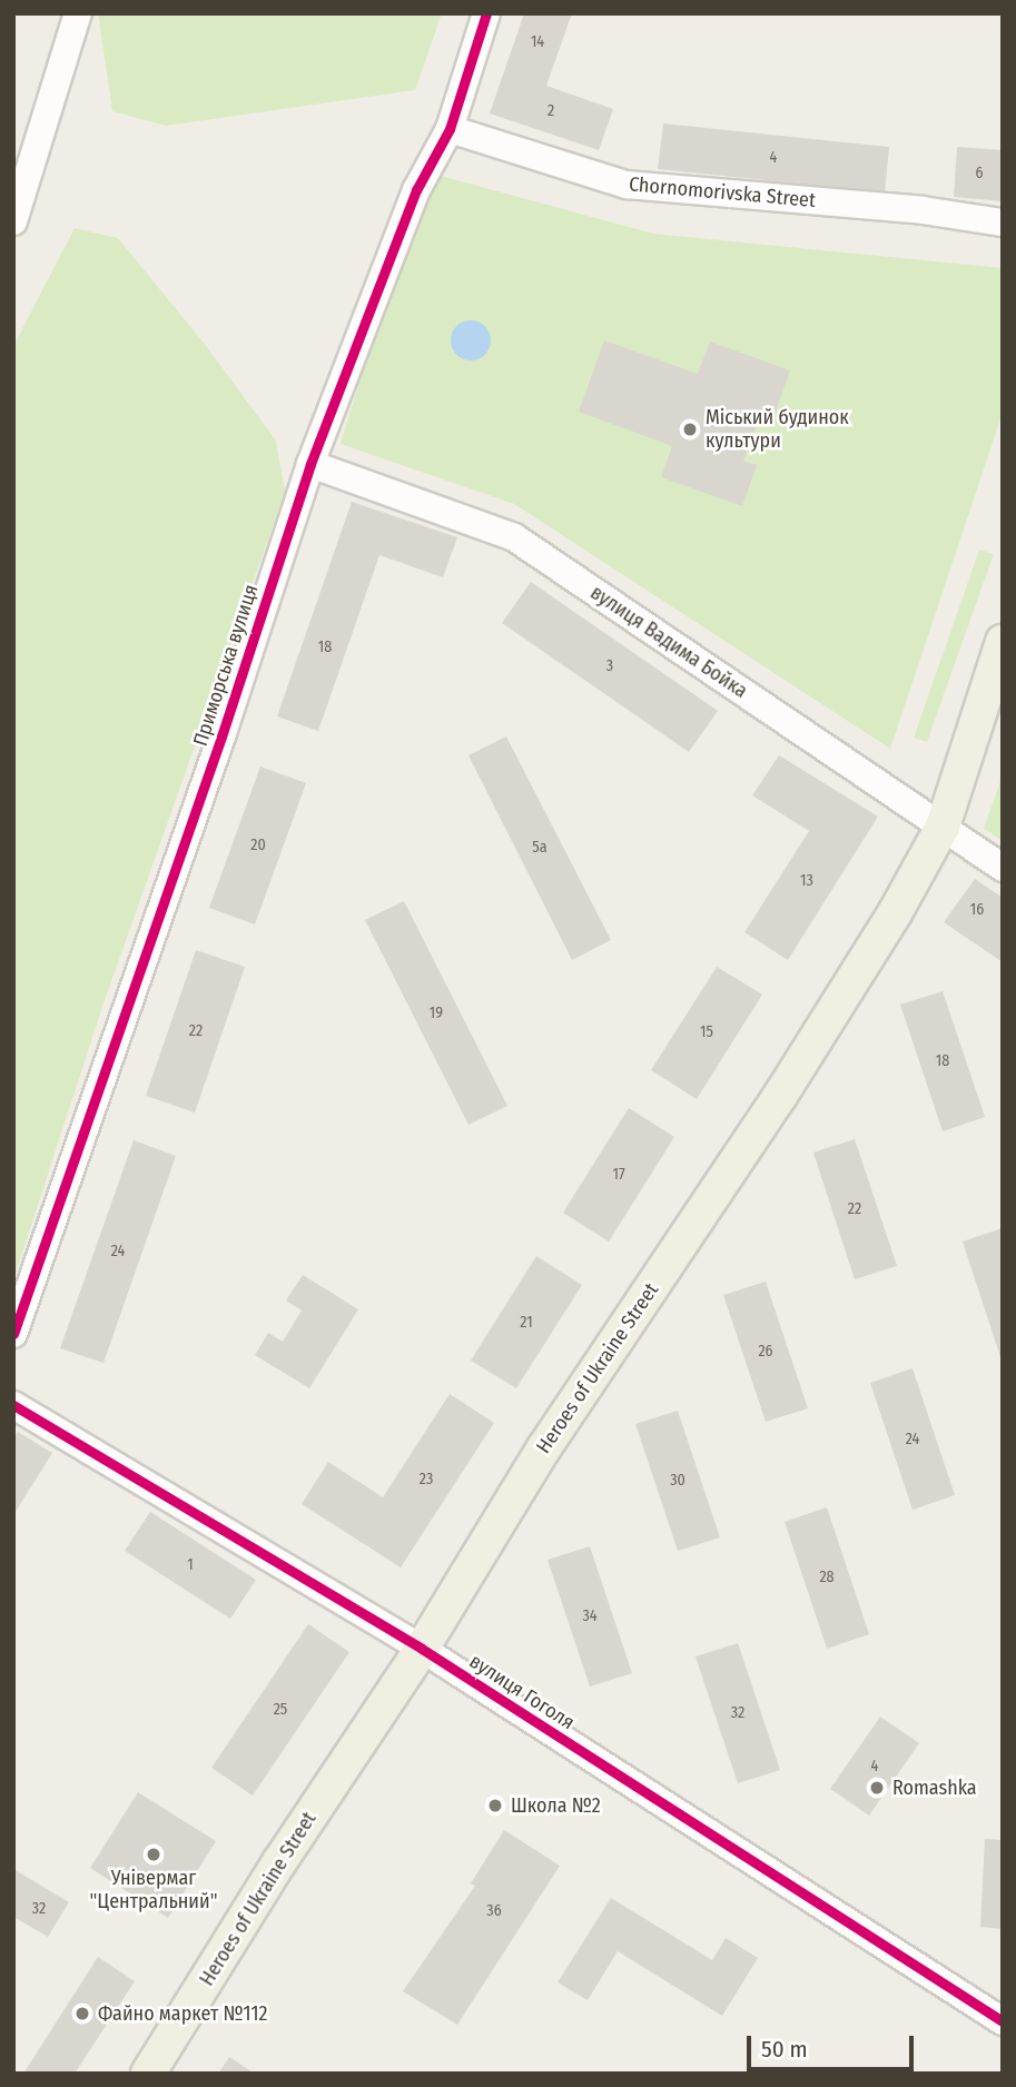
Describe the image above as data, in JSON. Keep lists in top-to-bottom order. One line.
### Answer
{"streets":{"main road":["Heroes of Ukraine Street"],"street":["Chornomorivska Street","вулиця Вадима Бойка","Приморська вулиця","вулиця Гоголя"]},"crossings":[["Chornomorivska Street","Приморська вулиця"],["вулиця Вадима Бойка","Приморська вулиця"],["вулиця Вадима Бойка","Heroes of Ukraine Street"],["Heroes of Ukraine Street","вулиця Гоголя"]],"places":["Міський будинок культури","Romashka","Школа №2","Універмаг \"Центральний\"","Файно маркет №112"],"house_numbers":["14","2","4","6","18","3","20","5а","13","16","19","22","15","18","17","22","24","21","26","24","23","30","1","28","34","25","32","4","32","36"],"scale_bar":"50 m"}
